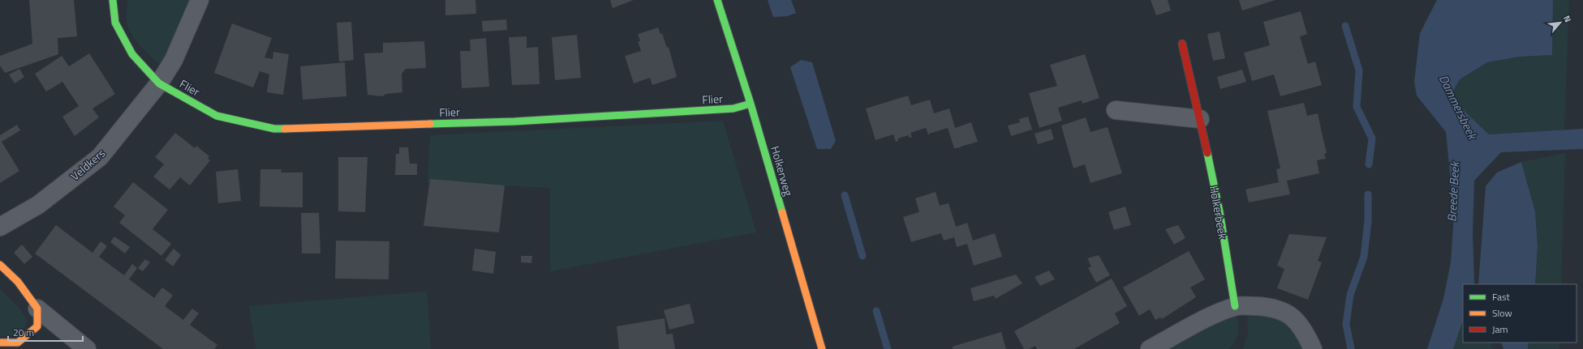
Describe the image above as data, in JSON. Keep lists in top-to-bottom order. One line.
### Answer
{"streets":{"street":["Flier","Veldkers","Holkerweg","Holkerbeek"]},"crossings":[["Flier","Veldkers"],["Flier","Holkerweg"]],"water":["Dammersbeek","Breede Beek"],"legend":["Fast","Slow","Jam"],"scale_bar":"20 m","north":"top right"}
